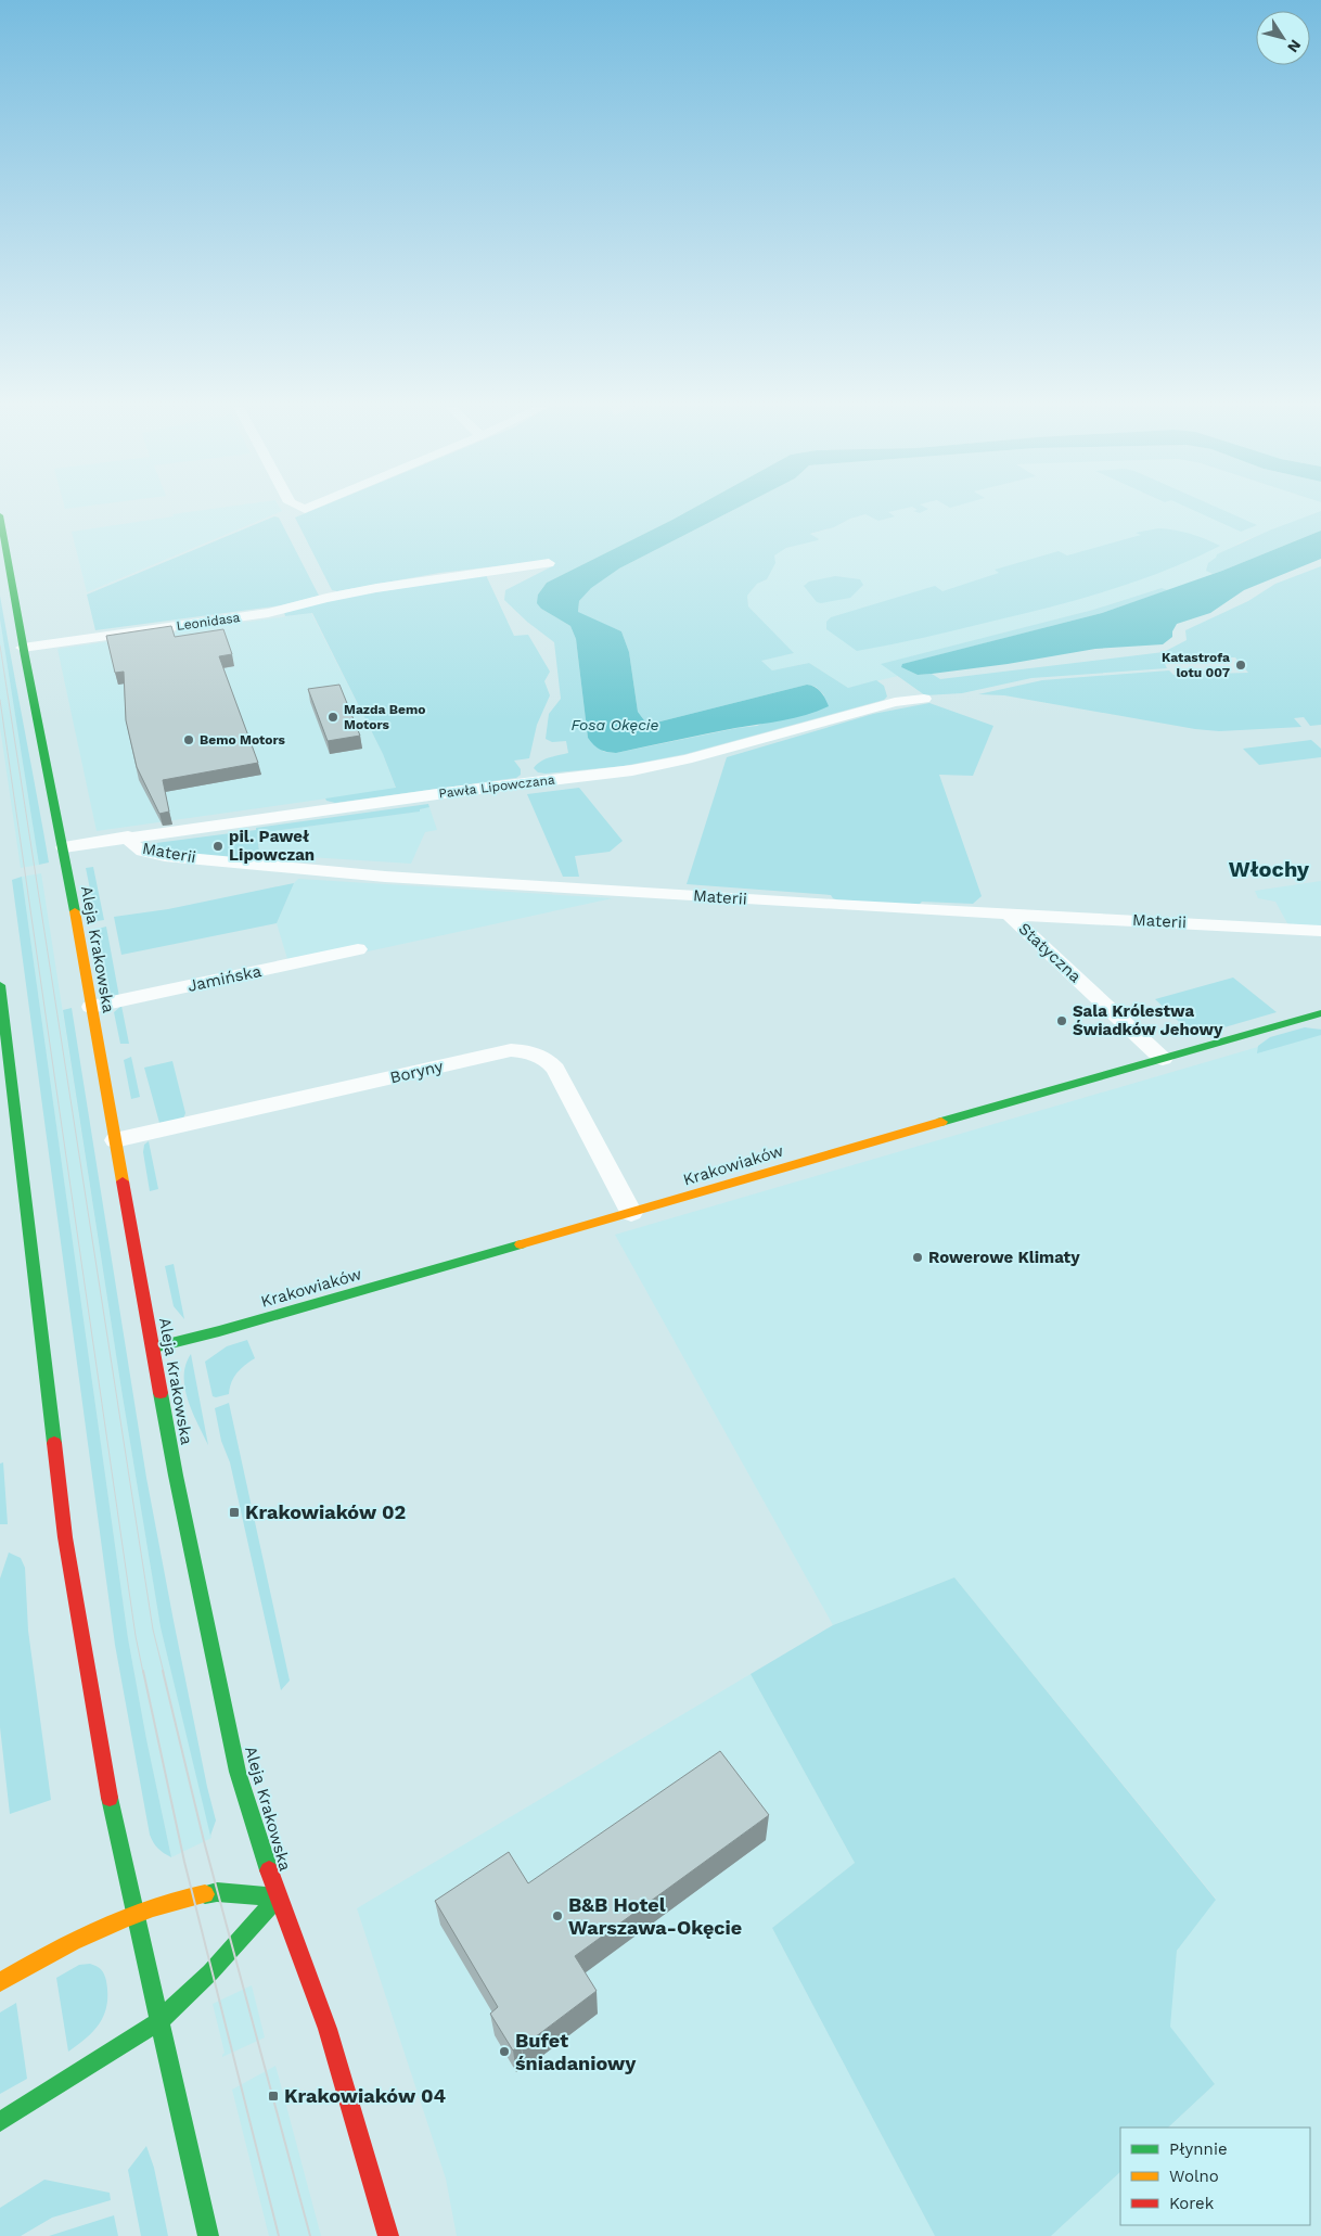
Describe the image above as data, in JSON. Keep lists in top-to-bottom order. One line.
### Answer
{"streets":{"main road":["Aleja Krakowska","Krakowiaków"],"street":["Leonidasa","Pawła Lipowczana","Materii","Statyczna","Jamińska","Boryny"]},"crossings":[["Leonidasa","Aleja Krakowska"],["Pawła Lipowczana","Materii"],["Pawła Lipowczana","Aleja Krakowska"],["Materii","Statyczna"],["Aleja Krakowska","Jamińska"],["Aleja Krakowska","Boryny"],["Aleja Krakowska","Krakowiaków"],["Statyczna","Krakowiaków"],["Boryny","Krakowiaków"]],"districts":["Włochy"],"water":["Fosa Okęcie"],"places":{"other":["Katastrofa lotu 007","Mazda Bemo Motors","Bemo Motors","pil. Paweł Lipowczan","Sala Królestwa Świadków Jehowy","Rowerowe Klimaty","B&B Hotel Warszawa-Okęcie","Bufet śniadaniowy"],"transit":["Krakowiaków 02","Krakowiaków 04"]},"legend":["Płynnie","Wolno","Korek"],"north":"bottom right"}
